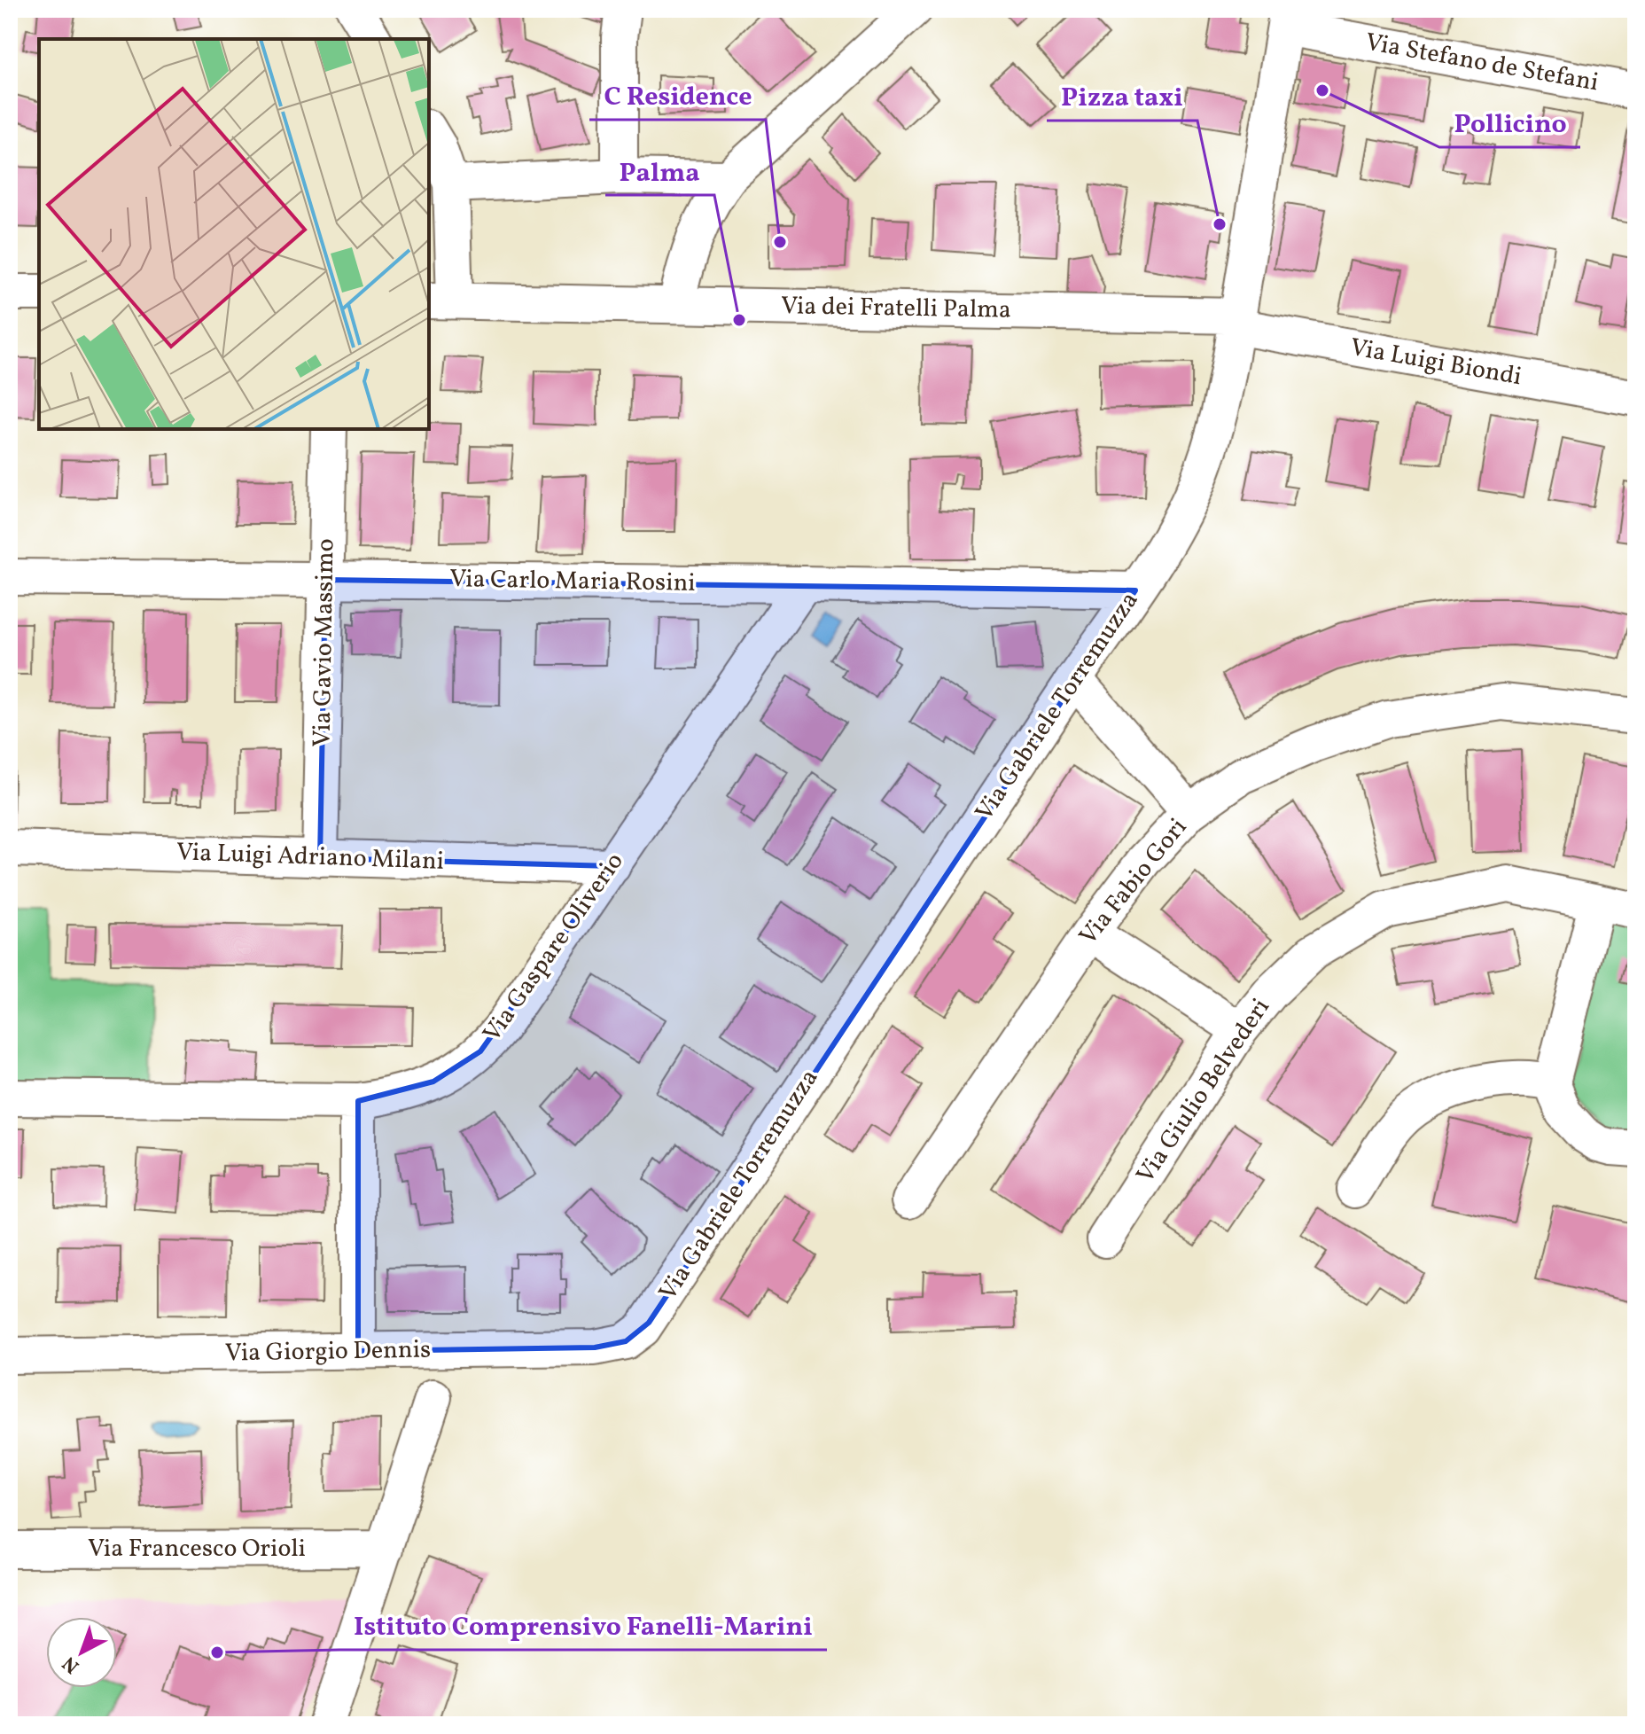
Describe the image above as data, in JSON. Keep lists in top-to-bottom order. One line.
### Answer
{"streets":{"street":["Via Stefano de Stefani","Via dei Fratelli Palma","Via Luigi Biondi","Via Carlo Maria Rosini","Via Gavio Massimo","Via Gabriele Torremuzza","Via Luigi Adriano Milani","Via Fabio Gori","Via Gaspare Oliverio","Via Giulio Belvederi","Via Giorgio Dennis","Via Francesco Orioli"]},"crossings":[["Via Stefano de Stefani","Via Gabriele Torremuzza"],["Via dei Fratelli Palma","Via Luigi Biondi"],["Via dei Fratelli Palma","Via Gabriele Torremuzza"],["Via Luigi Biondi","Via Gabriele Torremuzza"],["Via Carlo Maria Rosini","Via Gavio Massimo"],["Via Carlo Maria Rosini","Via Gabriele Torremuzza"],["Via Carlo Maria Rosini","Via Gaspare Oliverio"],["Via Gavio Massimo","Via Luigi Adriano Milani"],["Via Gabriele Torremuzza","Via Giorgio Dennis"],["Via Luigi Adriano Milani","Via Gaspare Oliverio"]],"places":["Pollicino","Pizza taxi","C Residence","Palma","Istituto Comprensivo Fanelli-Marini"],"north":"bottom left"}
